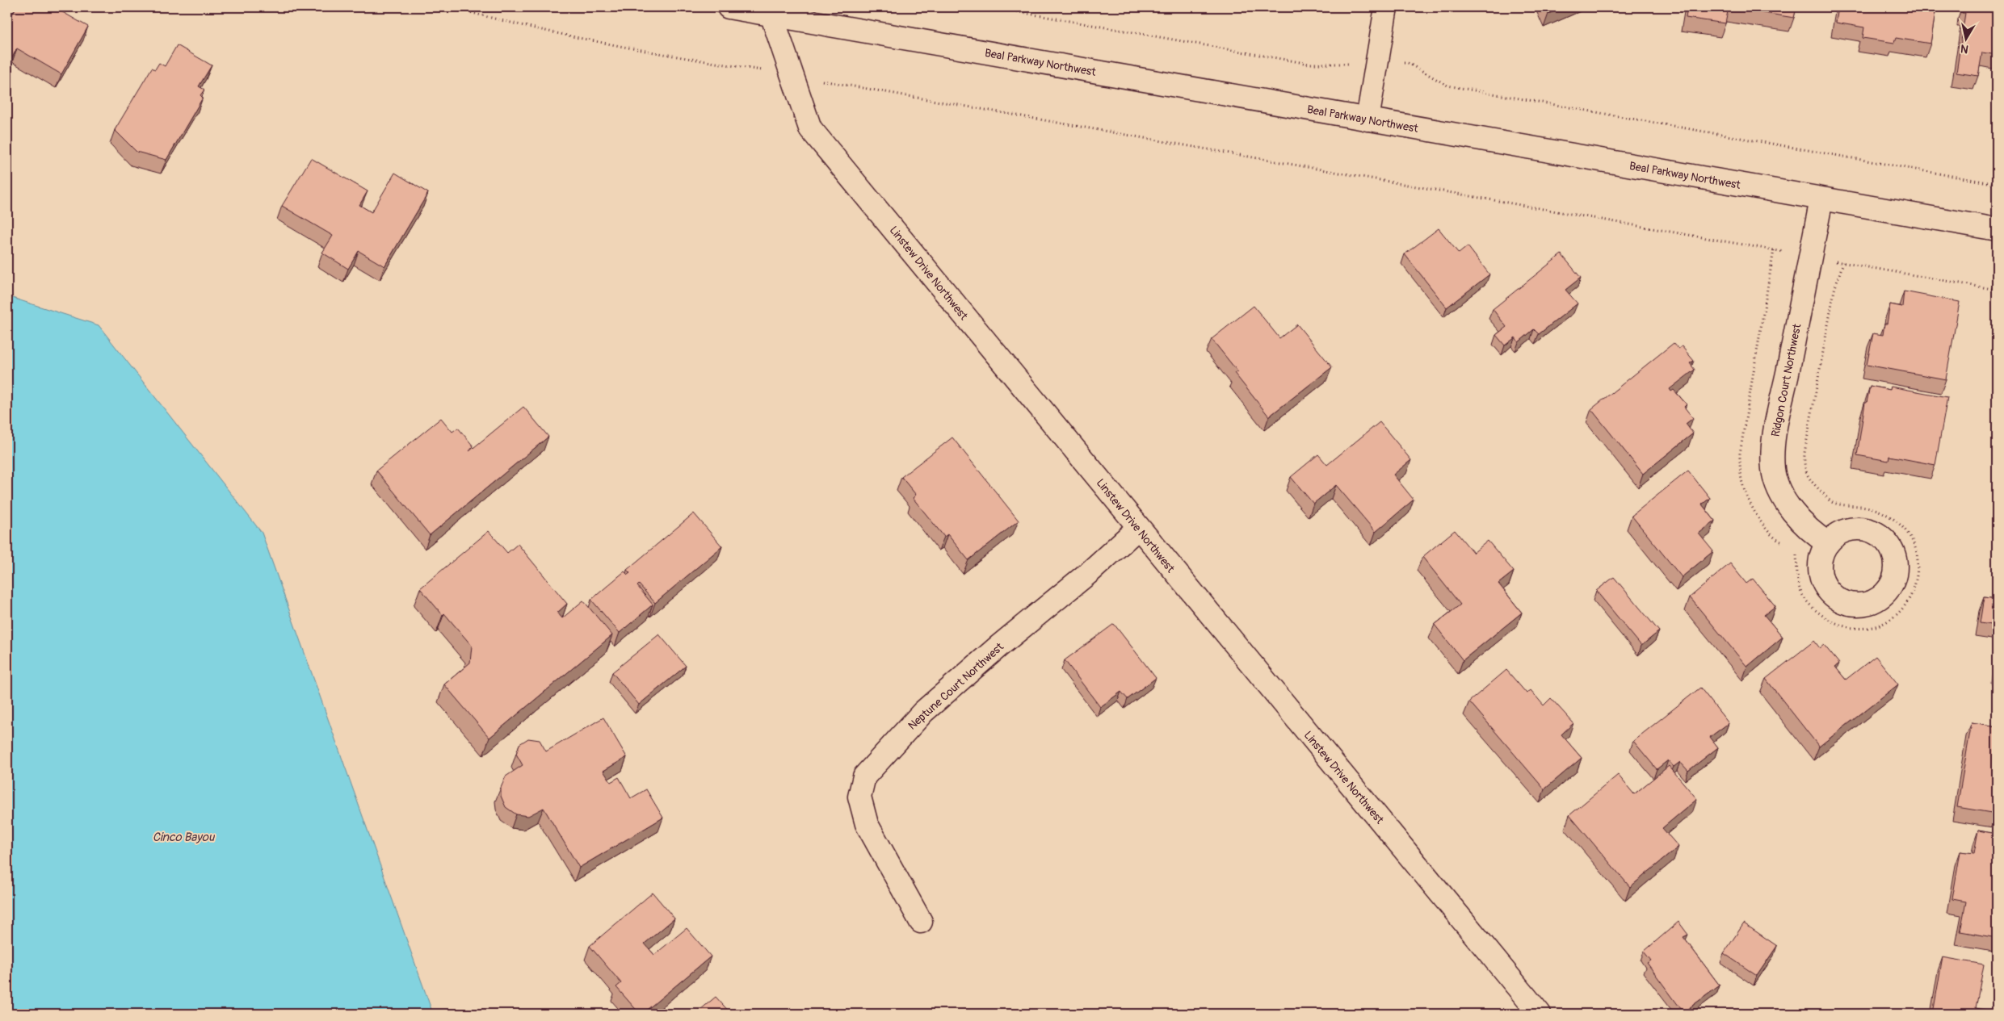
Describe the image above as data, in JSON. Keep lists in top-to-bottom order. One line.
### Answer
{"streets":{"street":["Beal Parkway Northwest","Linstew Drive Northwest","Ridgon Court Northwest","Neptune Court Northwest"]},"crossings":[["Beal Parkway Northwest","Linstew Drive Northwest"],["Beal Parkway Northwest","Ridgon Court Northwest"],["Linstew Drive Northwest","Neptune Court Northwest"]],"water":["Cinco Bayou"],"north":"bottom"}
